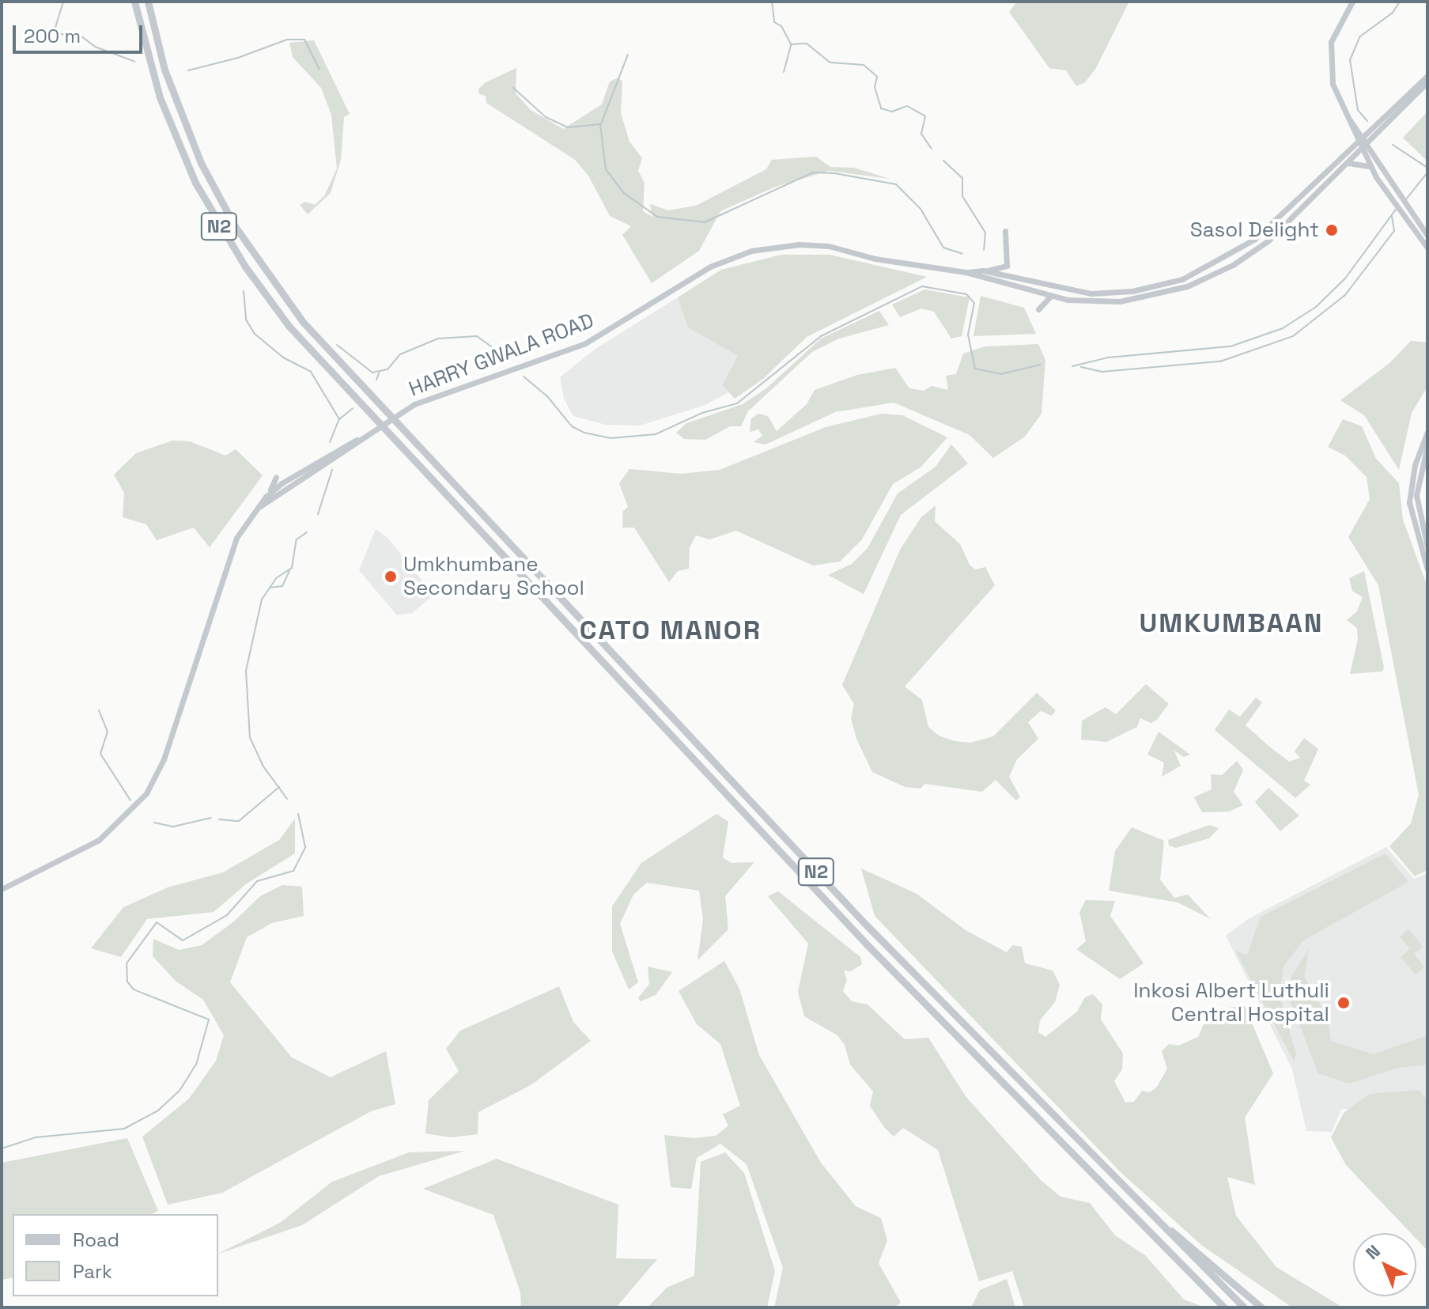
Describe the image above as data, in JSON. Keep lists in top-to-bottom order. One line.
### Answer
{"streets":{"highway":["N2"],"main road":["HARRY GWALA ROAD"]},"districts":["UMKUMBAAN","CATO MANOR"],"places":["Sasol Delight","Umkhumbane Secondary School","Inkosi Albert Luthuli Central Hospital"],"legend":["Road","Park"],"scale_bar":"200 m","north":"top left"}
